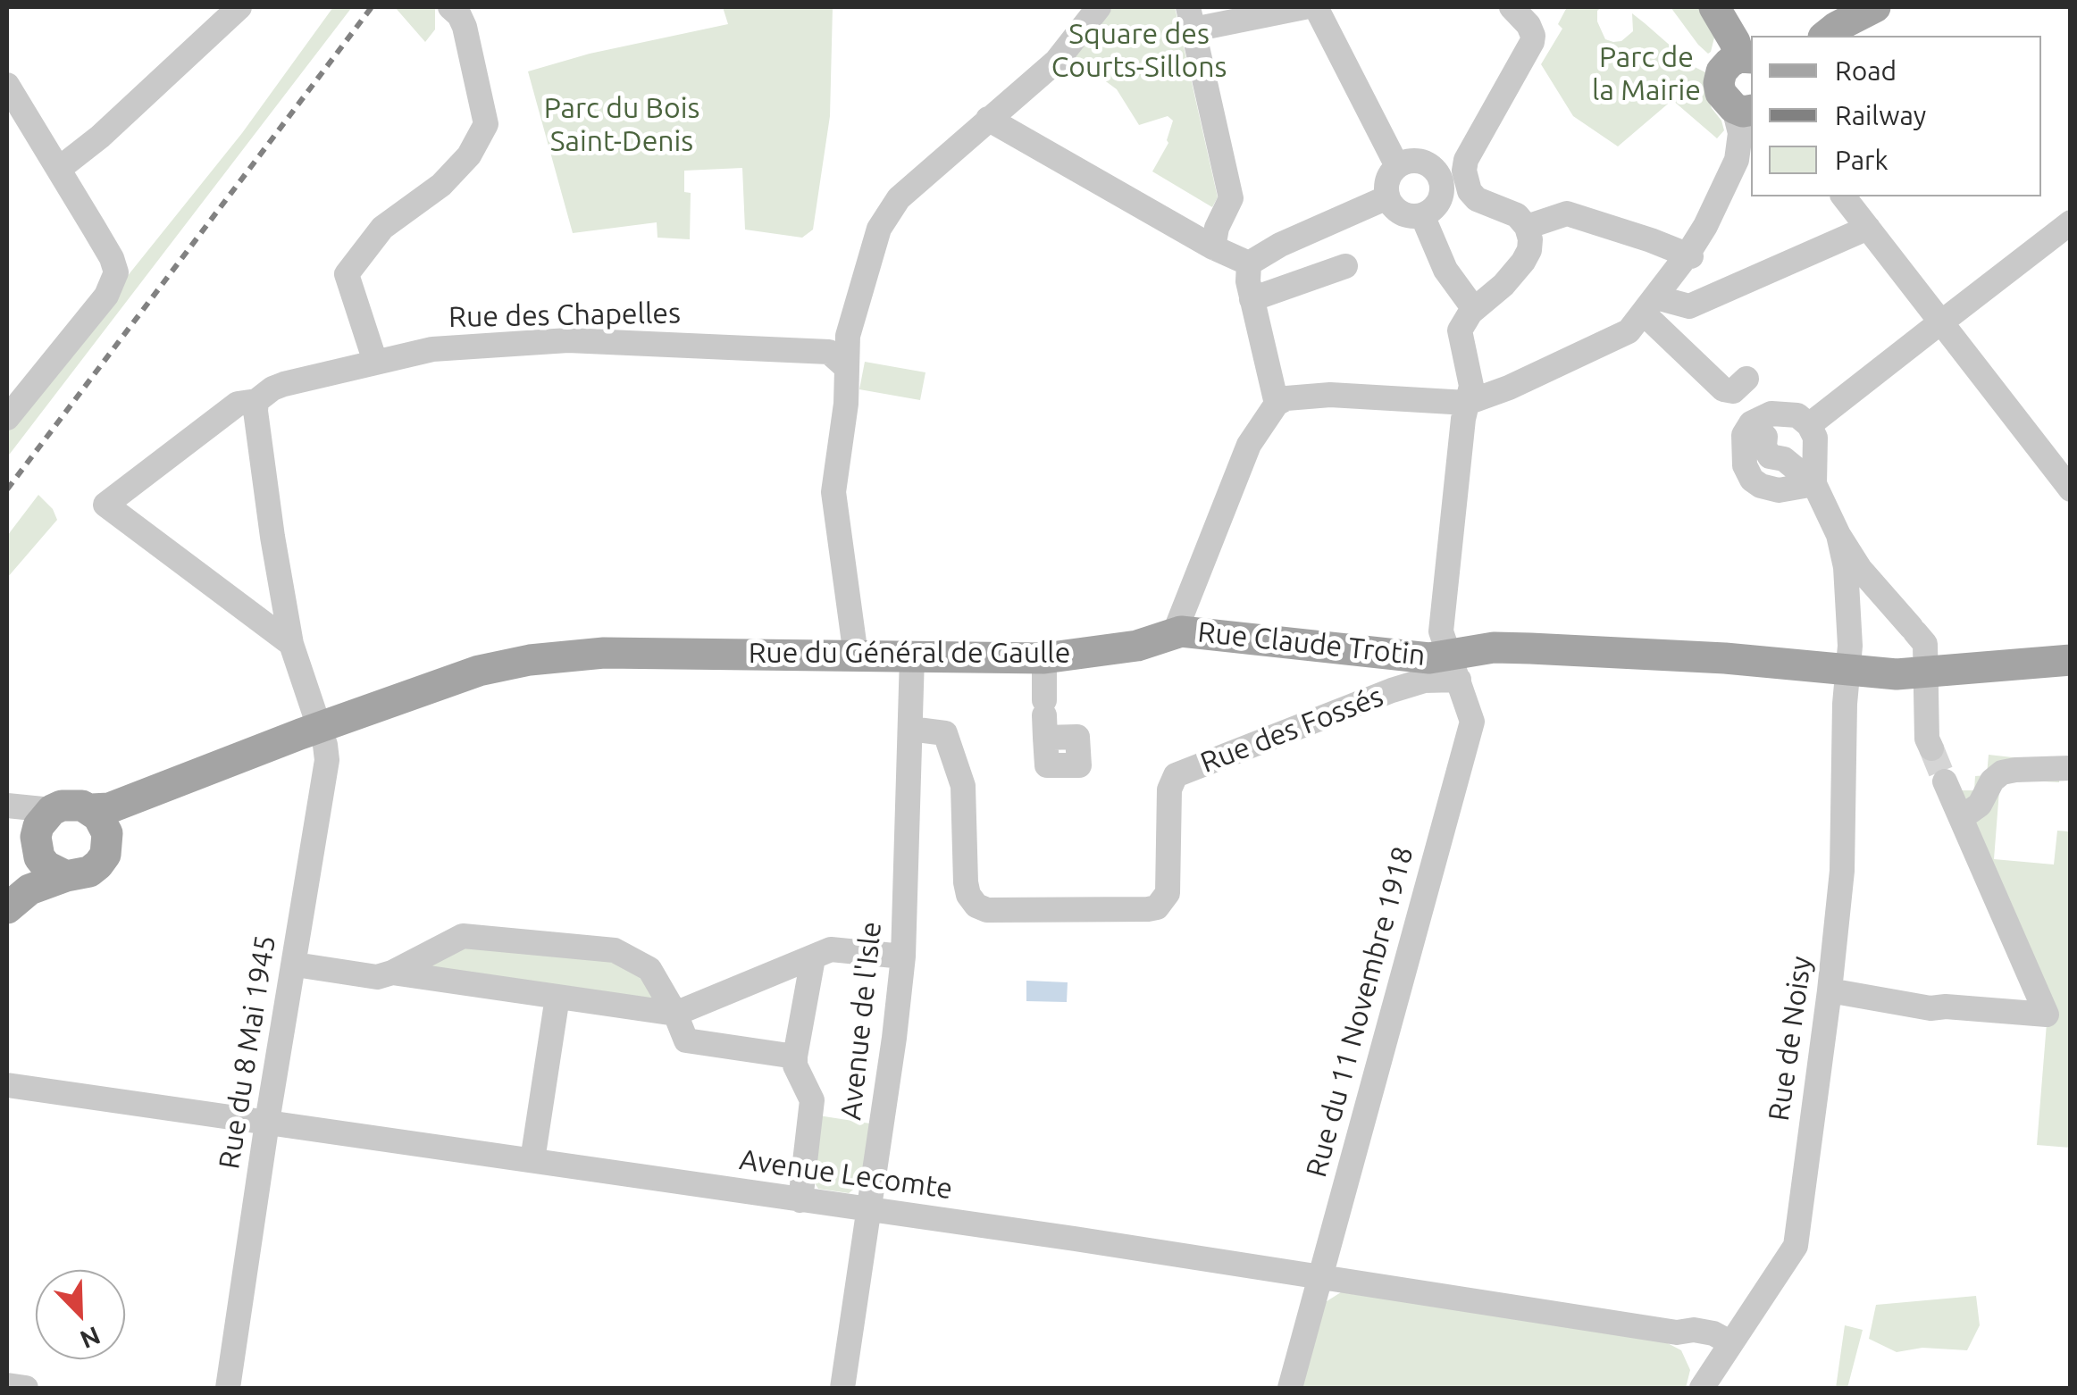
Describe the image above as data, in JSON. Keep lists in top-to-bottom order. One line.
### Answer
{"streets":{"main road":["Rue Claude Trotin","Rue du Général de Gaulle","Rue des Fossés"],"street":["Rue des Chapelles","Rue du 11 Novembre 1918","Avenue de l'Isle","Rue de Noisy","Rue du 8 Mai 1945","Avenue Lecomte"]},"crossings":[["Rue Claude Trotin","Rue du Général de Gaulle"],["Rue Claude Trotin","Rue des Fossés"],["Rue Claude Trotin","Rue du 11 Novembre 1918"],["Rue du Général de Gaulle","Avenue de l'Isle"],["Rue du Général de Gaulle","Rue du 8 Mai 1945"],["Rue des Fossés","Rue du 11 Novembre 1918"],["Rue des Fossés","Avenue de l'Isle"],["Rue des Fossés","Rue de Noisy"],["Rue du 11 Novembre 1918","Avenue Lecomte"],["Avenue de l'Isle","Avenue Lecomte"],["Rue de Noisy","Avenue Lecomte"],["Rue du 8 Mai 1945","Avenue Lecomte"]],"parks":["Square des Courts-Sillons","Parc de la Mairie","Parc du Bois Saint-Denis"],"legend":["Road","Railway","Park"],"north":"bottom right"}
